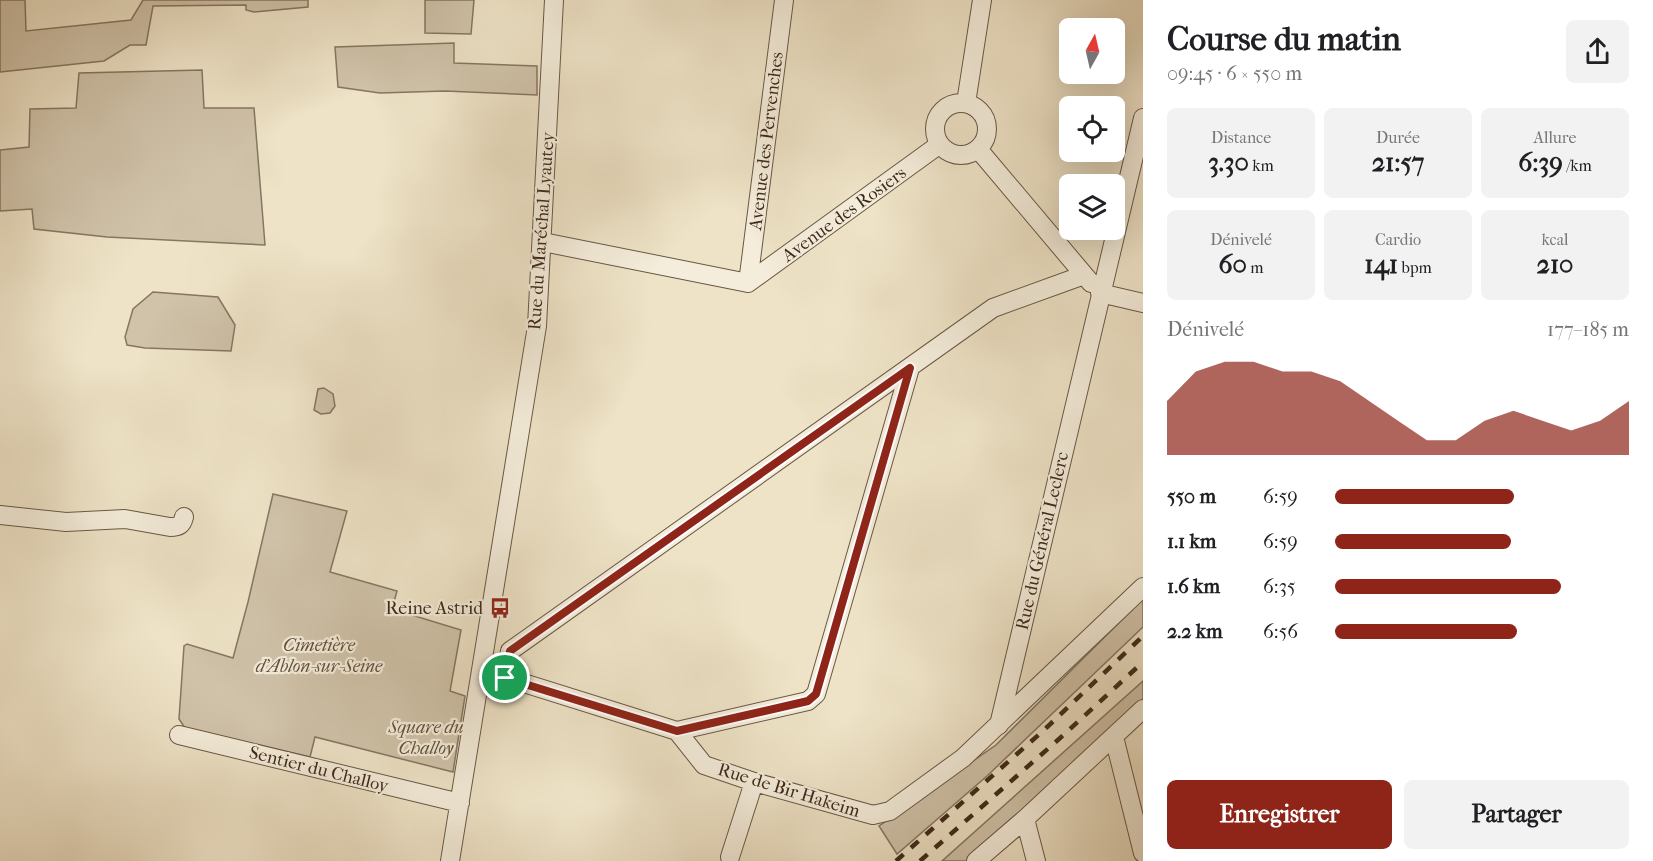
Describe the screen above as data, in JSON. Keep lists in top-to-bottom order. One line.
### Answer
{"streets":{"street":["Avenue des Pervenches","Avenue des Rosiers","Rue du Maréchal Lyautey","Rue du Général Leclerc","Sentier du Challoy","Rue de Bir Hakeim"]},"crossings":[["Avenue des Pervenches","Avenue des Rosiers"],["Rue du Maréchal Lyautey","Sentier du Challoy"],["Rue du Général Leclerc","Rue de Bir Hakeim"]],"parks":["Cimetière d'Ablon-sur-Seine","Square du Challoy"],"places":{"bus stop":["Reine Astrid"]},"north":"top","page":{"heading":["Course du matin","09:45 · 6 × 550 m"],"stats":[["Distance","3.30 km"],["Durée","21:57"],["Allure","6:39 /km"],["Dénivelé","60 m"],["Cardio","141 bpm"],["kcal","210"]],"chart":["Dénivelé","177–185 m"],"list":[{"name":"550 m","note":"6:59"},{"name":"1.1 km","note":"6:59"},{"name":"1.6 km","note":"6:35"},{"name":"2.2 km","note":"6:56"}],"buttons":["Enregistrer","Partager"]}}
